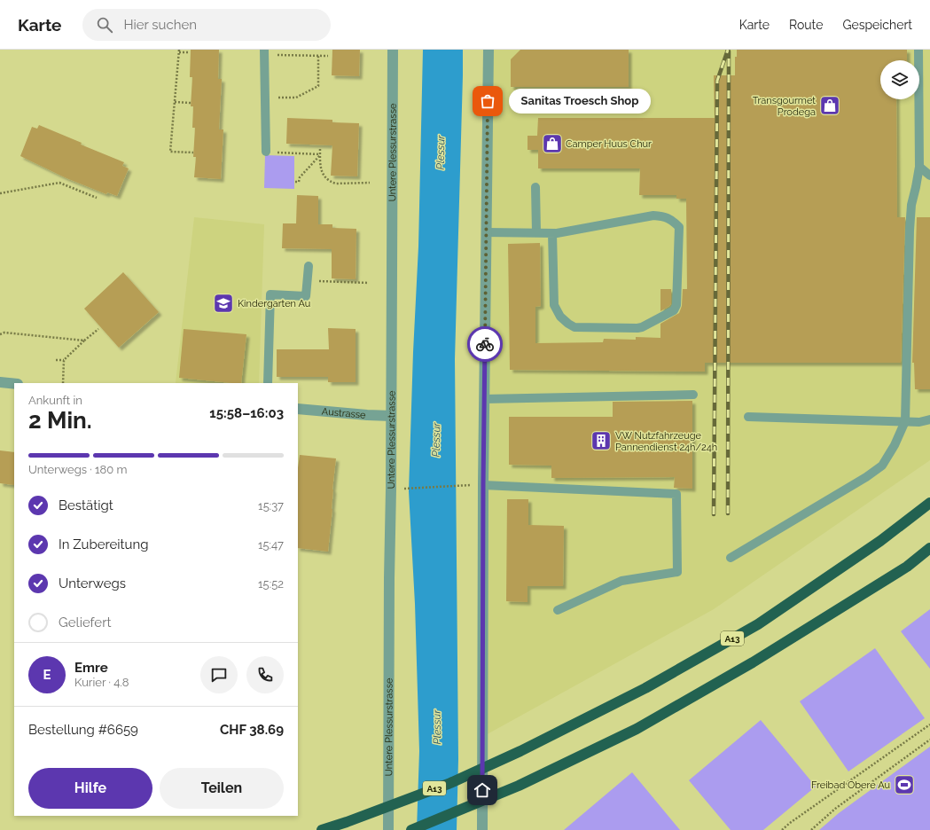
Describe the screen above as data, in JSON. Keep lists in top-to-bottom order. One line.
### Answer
{"streets":{"highway":["A13"],"street":["Untere Plessurstrasse","Austrasse"]},"crossings":[["Untere Plessurstrasse","Austrasse"]],"water":["Plessur"],"places":{"other":["Sanitas Troesch Shop"],"shop":["Transgourmet Prodega","Camper Huus Chur"],"school or university":["Kindergarten Au"],"building":["VW Nutzfahrzeuge Pannendienst 24h/24h"],"sports":["Freibad Obere Au"]},"page":{"header":"Karte","search":"Hier suchen","nav":["Karte","Route","Gespeichert"],"bubble":"Sanitas Troesch Shop","heading":["2 Min.","Ankunft in","15:58–16:03"],"panel":["Emre","Kurier · 4.8","Bestellung #6659","CHF 38.69"],"bar":"Unterwegs · 180 m","list":[["Bestätigt","15:37"],["In Zubereitung","15:47"],["Unterwegs","15:52"],"Geliefert"],"round":"E","buttons":["Hilfe","Teilen"]}}
